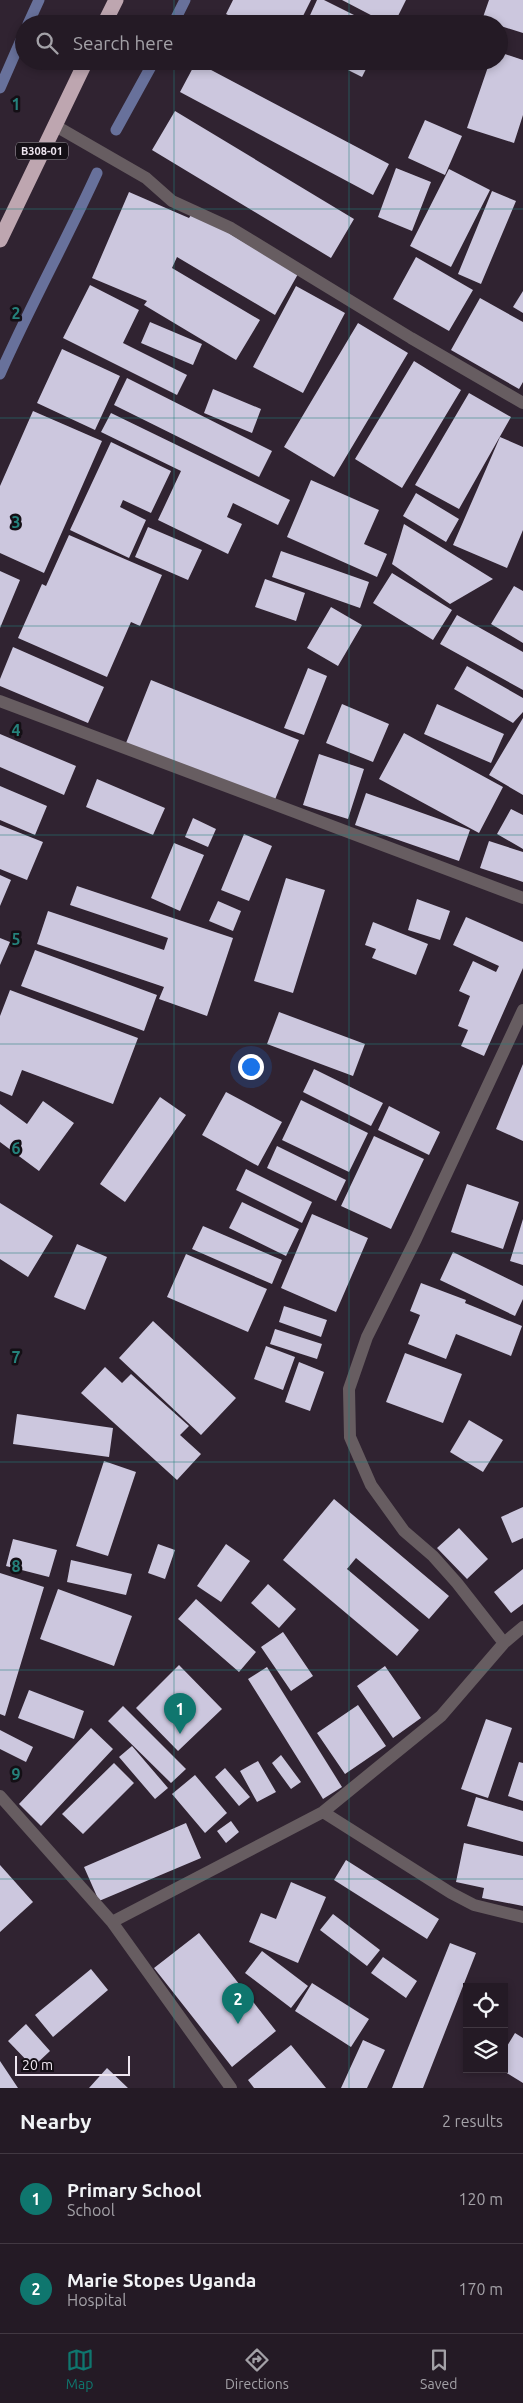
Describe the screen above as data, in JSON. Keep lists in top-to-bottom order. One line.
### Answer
{"streets":{"highway":["B308-01"]},"scale_bar":"20 m","page":{"search":"Search here","pins":["1","2"],"scale":"20 m","heading":["Nearby","2 results"],"list":[{"mark":"1","name":"Primary School","note":"School","value":"120 m"},{"mark":"2","name":"Marie Stopes Uganda","note":"Hospital","value":"170 m"}],"nav":["Map","Directions","Saved"]},"grid":{"rows":["1","2","3","4","5","6","7","8","9"]}}
